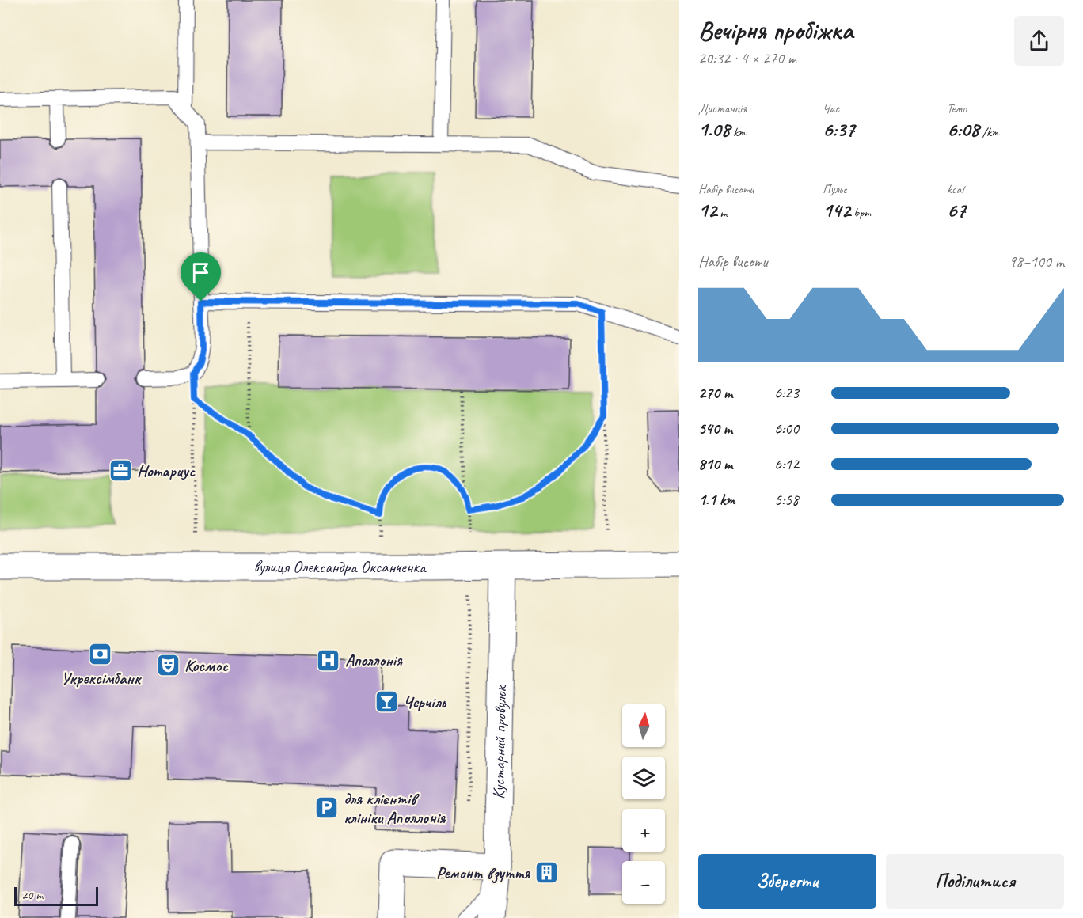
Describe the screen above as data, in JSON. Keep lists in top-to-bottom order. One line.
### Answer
{"streets":{"main road":["вулиця Олександра Оксанченка","Кустарний провулок"]},"crossings":[["вулиця Олександра Оксанченка","Кустарний провулок"]],"places":{"office":["Нотариус"],"bank":["Укрексімбанк"],"hospital":["Аполлонія"],"theatre":["Космос"],"bar":["Черчіль"],"parking":["для клієнтів клініки Аполлонія"],"building":["Ремонт взуття"]},"scale_bar":"20 m","north":"top","page":{"heading":["Вечірня пробіжка","20:32 · 4 × 270 m"],"stats":[["Дистанція","1.08 km"],["Час","6:37"],["Темп","6:08 /km"],["Набір висоти","12 m"],["Пульс","142 bpm"],["kcal","67"]],"chart":["Набір висоти","98–100 m"],"list":[{"name":"270 m","note":"6:23"},{"name":"540 m","note":"6:00"},{"name":"810 m","note":"6:12"},{"name":"1.1 km","note":"5:58"}],"map_buttons":["+","−"],"buttons":["Зберегти","Поділитися"],"scale":"20 m"}}
